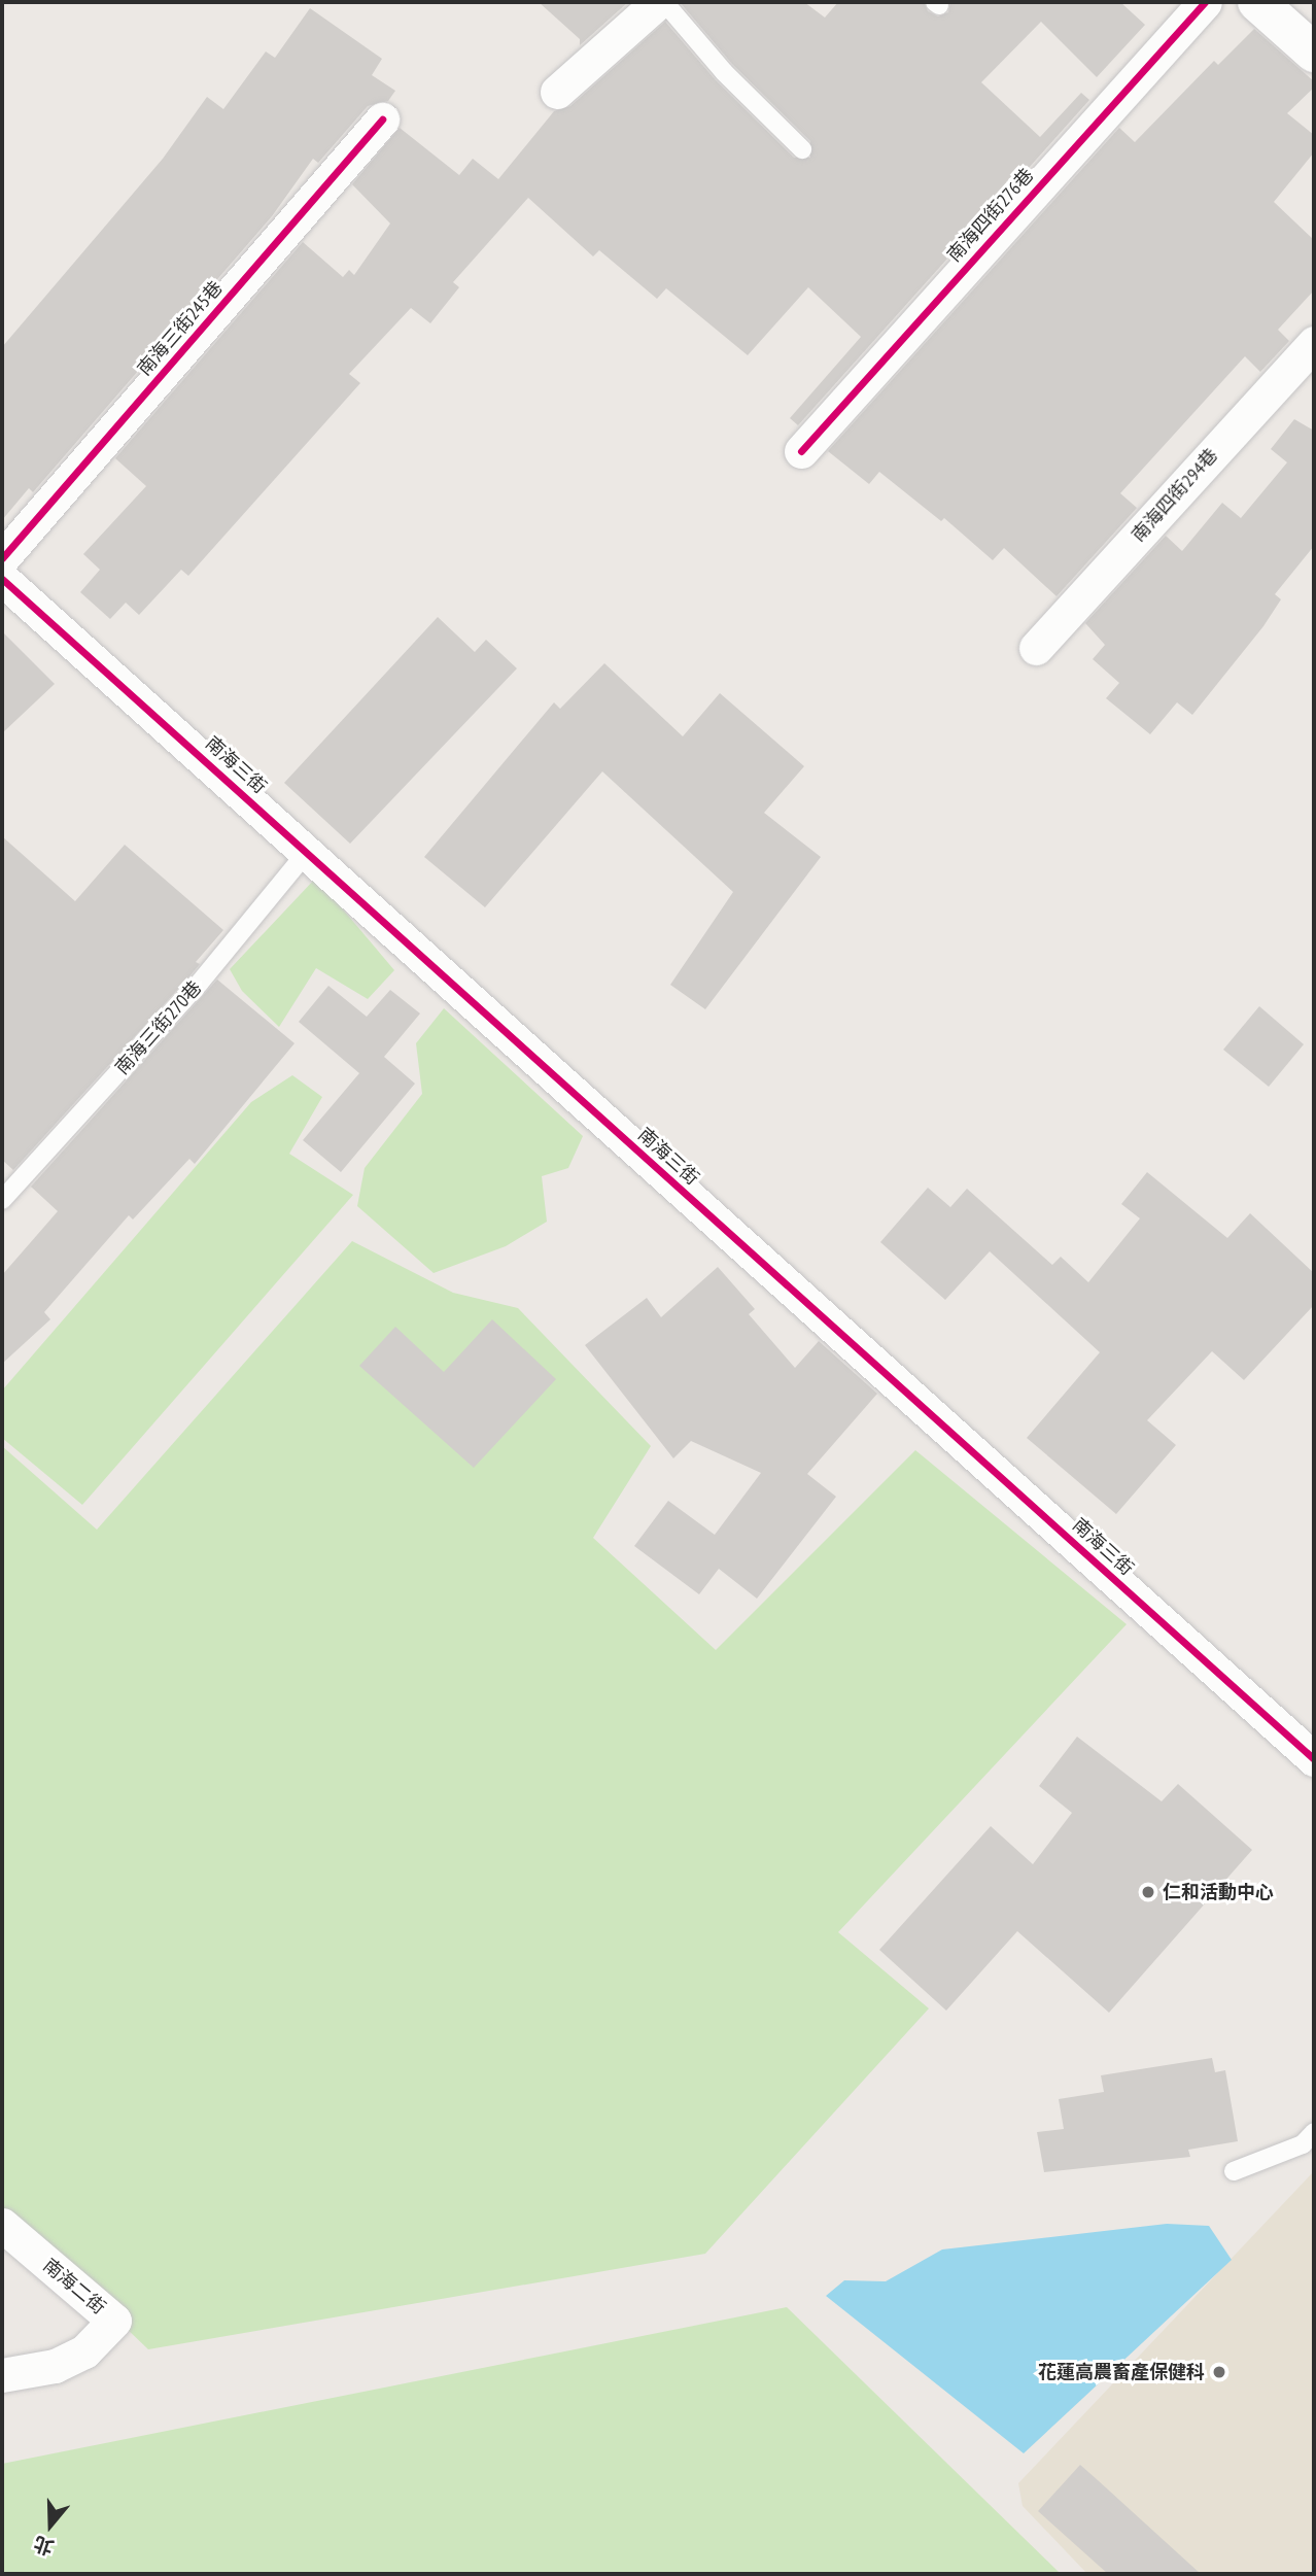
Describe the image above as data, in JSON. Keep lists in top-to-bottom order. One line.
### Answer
{"streets":{"street":["南海四街276巷","南海三街245巷","南海四街294巷","南海三街","南海二街"],"lane":["南海三街270巷"]},"crossings":[["南海三街","南海三街270巷"]],"places":["仁和活動中心","花蓮高農畜產保健科"],"north":"bottom"}
